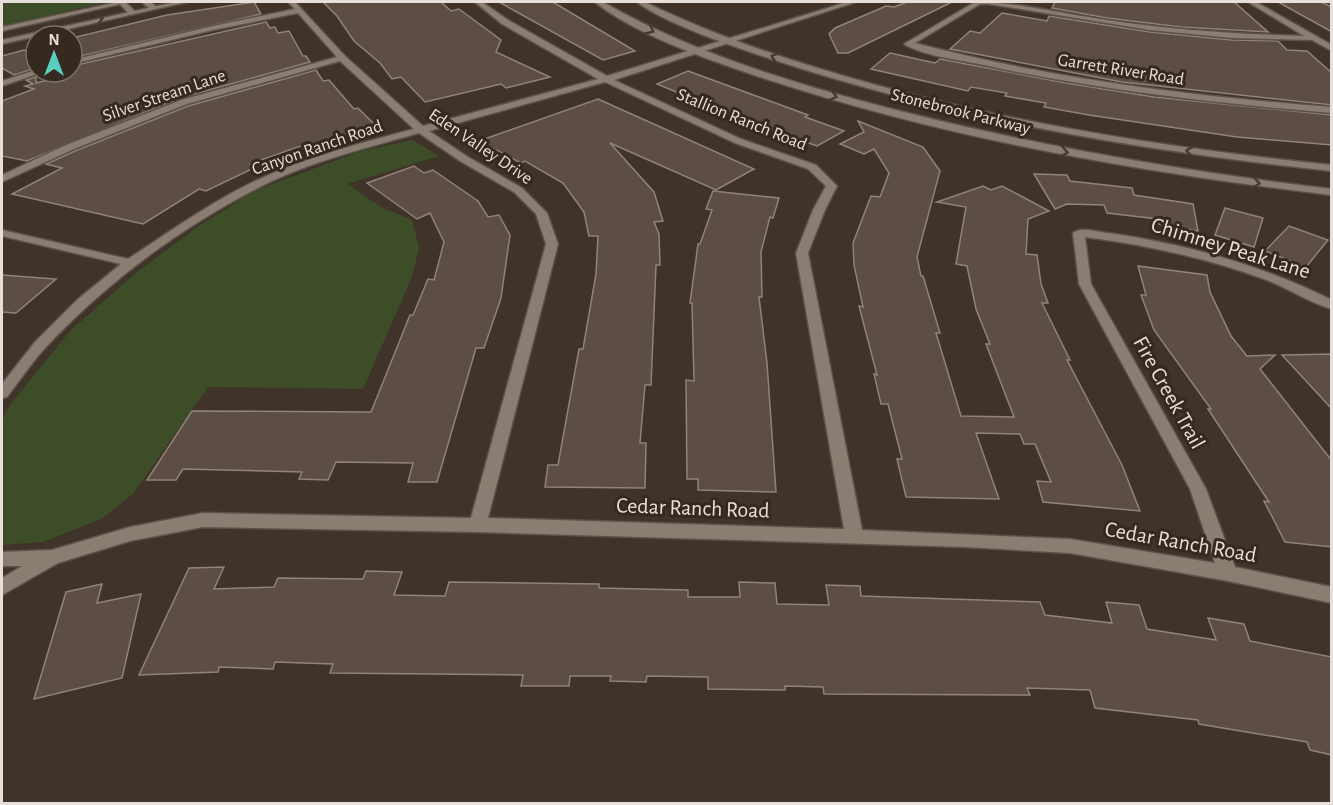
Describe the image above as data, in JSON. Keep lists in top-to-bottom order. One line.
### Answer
{"streets":{"street":["Garrett River Road","Silver Stream Lane","Stonebrook Parkway","Stallion Ranch Road","Eden Valley Drive","Canyon Ranch Road","Chimney Peak Lane","Fire Creek Trail","Cedar Ranch Road"]},"crossings":[["Silver Stream Lane","Eden Valley Drive"],["Stonebrook Parkway","Canyon Ranch Road"],["Stallion Ranch Road","Canyon Ranch Road"],["Stallion Ranch Road","Cedar Ranch Road"],["Eden Valley Drive","Canyon Ranch Road"],["Eden Valley Drive","Cedar Ranch Road"],["Chimney Peak Lane","Fire Creek Trail"],["Fire Creek Trail","Cedar Ranch Road"]],"north":"top"}
